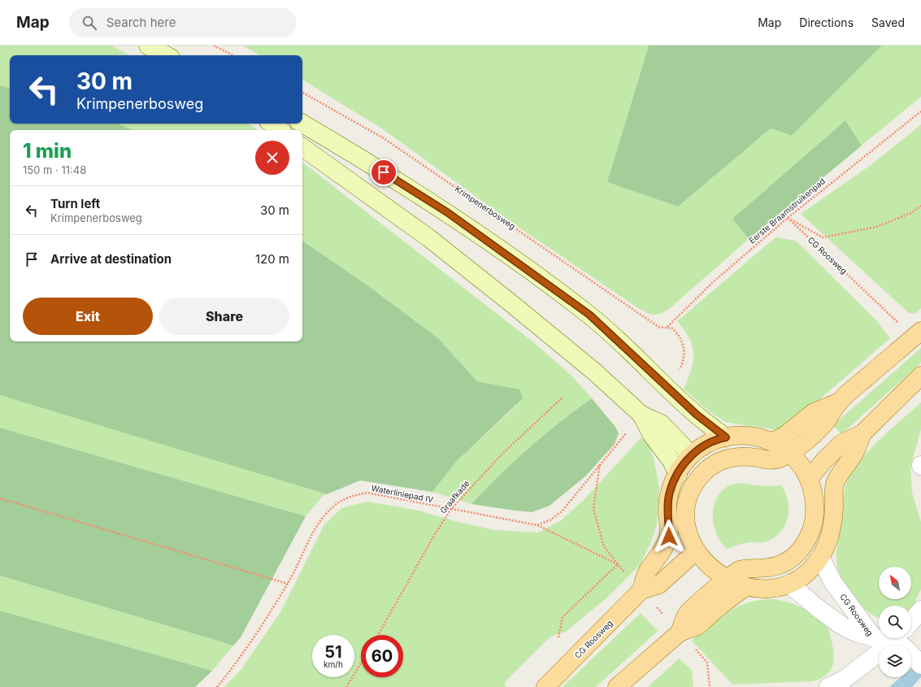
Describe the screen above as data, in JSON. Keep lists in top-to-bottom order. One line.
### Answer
{"streets":{"main road":["CG Roosweg"],"path":["Krimpenerbosweg","Eerste Braamstruikenpad","Waterliniepad IV","Graafkade"]},"crossings":[["Krimpenerbosweg","Eerste Braamstruikenpad"],["Eerste Braamstruikenpad","CG Roosweg"],["Waterliniepad IV","Graafkade"]],"north":"top left","page":{"header":"Map","search":"Search here","nav":["Map","Directions","Saved"],"turn":["30 m","Krimpenerbosweg"],"heading":["1 min","150 m · 11:48"],"list":[{"name":"Turn left","note":"Krimpenerbosweg","value":"30 m"},{"name":"Arrive at destination","value":"120 m"}],"buttons":["Exit","Share"],"speed":"51 km/h","limit":"60"}}
